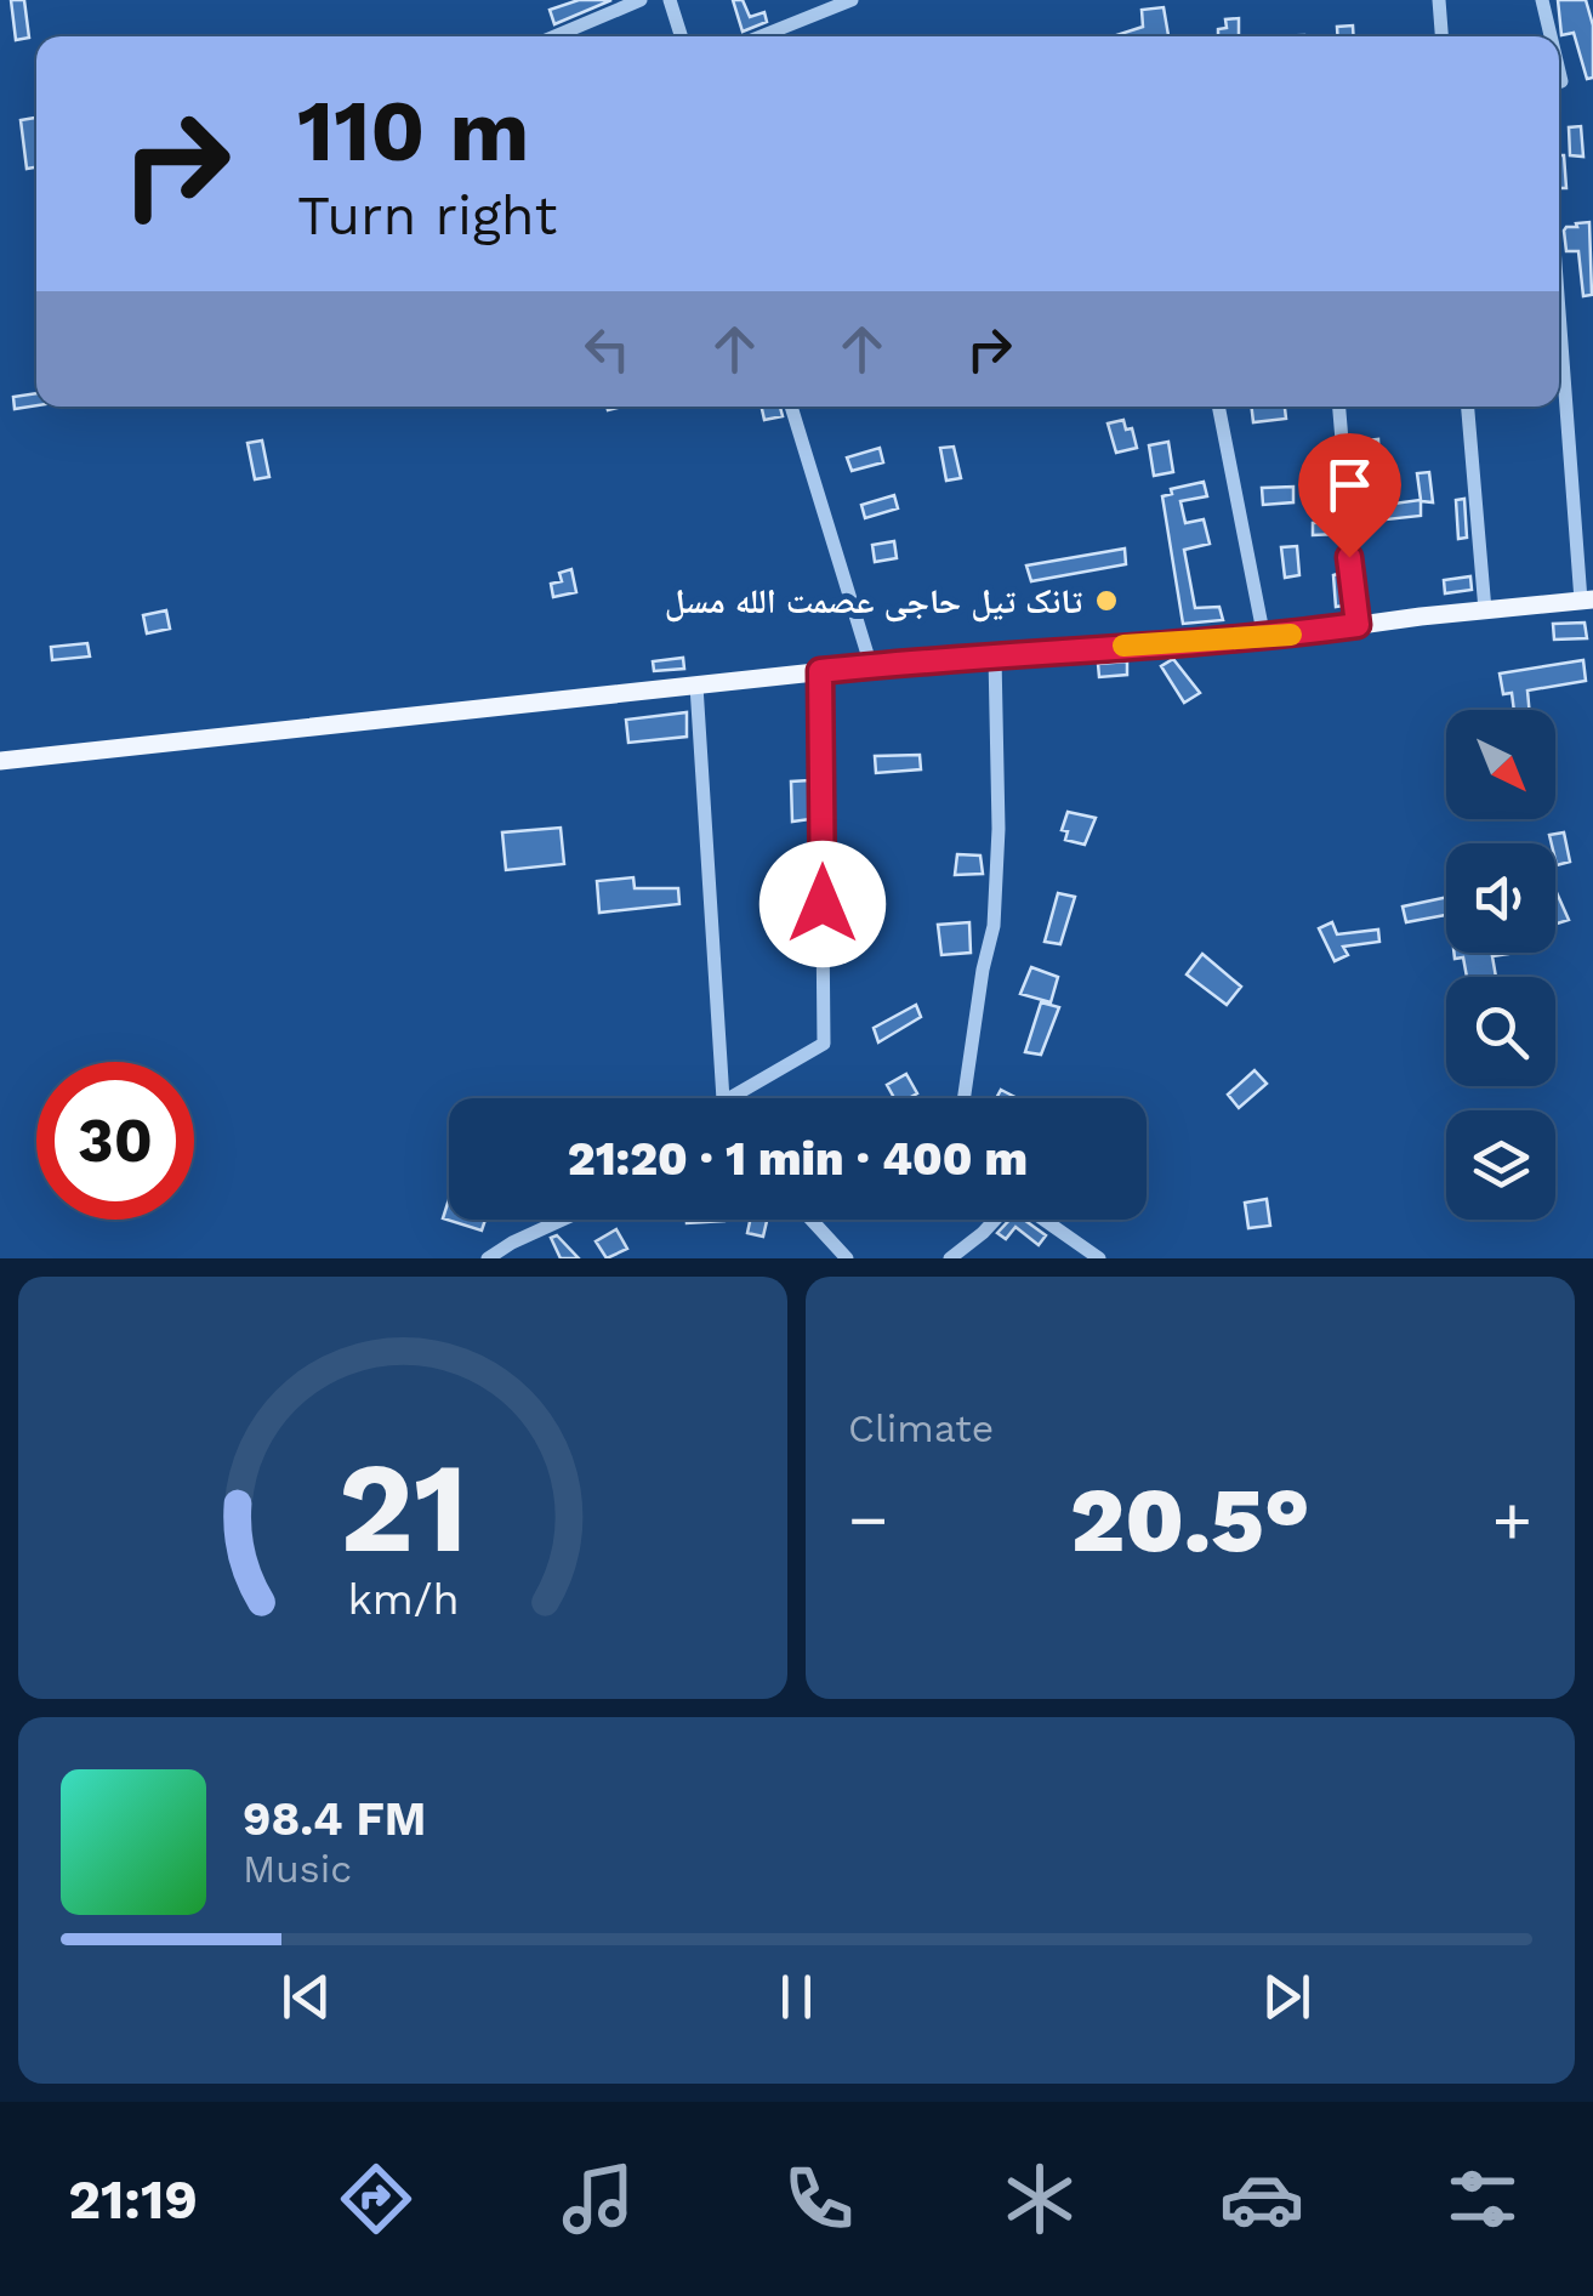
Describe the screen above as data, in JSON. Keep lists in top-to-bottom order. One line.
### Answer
{"places":["تانک تیل حاجی عصمت الله مسل"],"north":"bottom right","page":{"turn":["110 m","Turn right"],"limit":"30","trip":"21:20 · 1 min · 400 m","tile":"Climate","heat":["−","20.5°","+"],"song":["98.4 FM","Music"],"tabs":"21:19","gauge":["21","km/h"]}}
